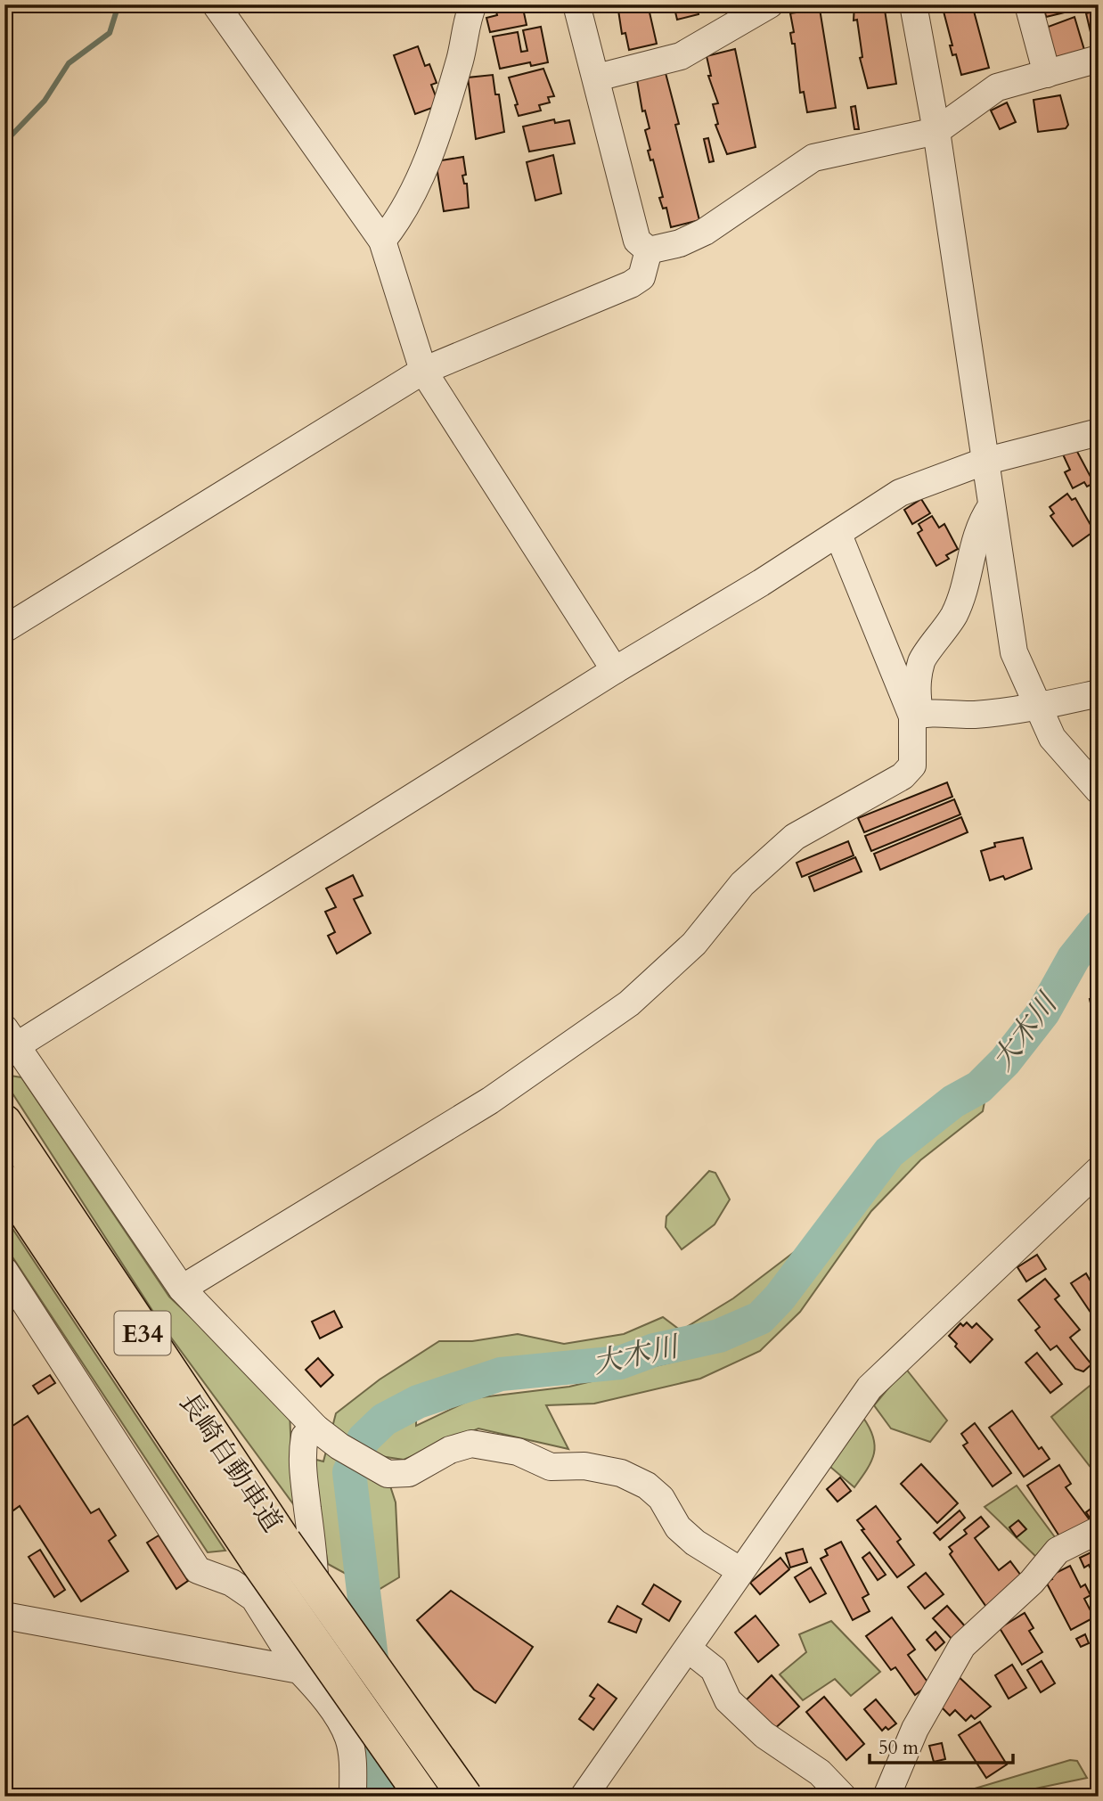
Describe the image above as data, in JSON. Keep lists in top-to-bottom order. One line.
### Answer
{"streets":{"highway":["E34","長崎自動車道"]},"water":["大木川"],"scale_bar":"50 m"}
